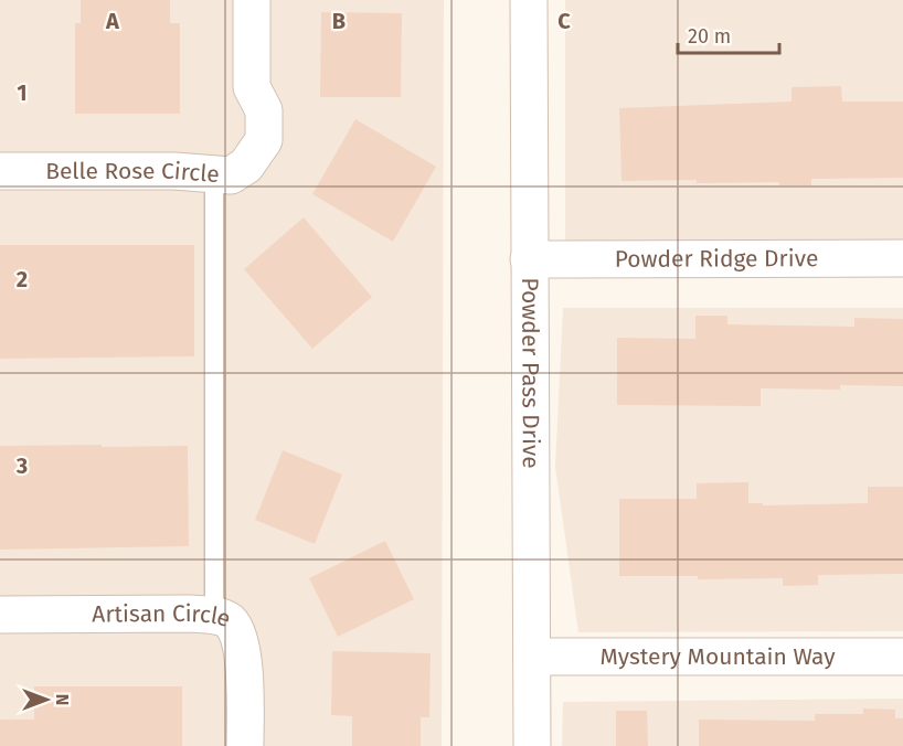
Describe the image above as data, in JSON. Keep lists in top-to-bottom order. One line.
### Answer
{"streets":{"street":["Belle Rose Circle","Powder Ridge Drive","Powder Pass Drive","Artisan Circle","Mystery Mountain Way"]},"crossings":[["Powder Ridge Drive","Powder Pass Drive"],["Powder Pass Drive","Mystery Mountain Way"]],"scale_bar":"20 m","north":"right","grid":{"columns":["A","B","C"],"rows":["1","2","3"]}}
